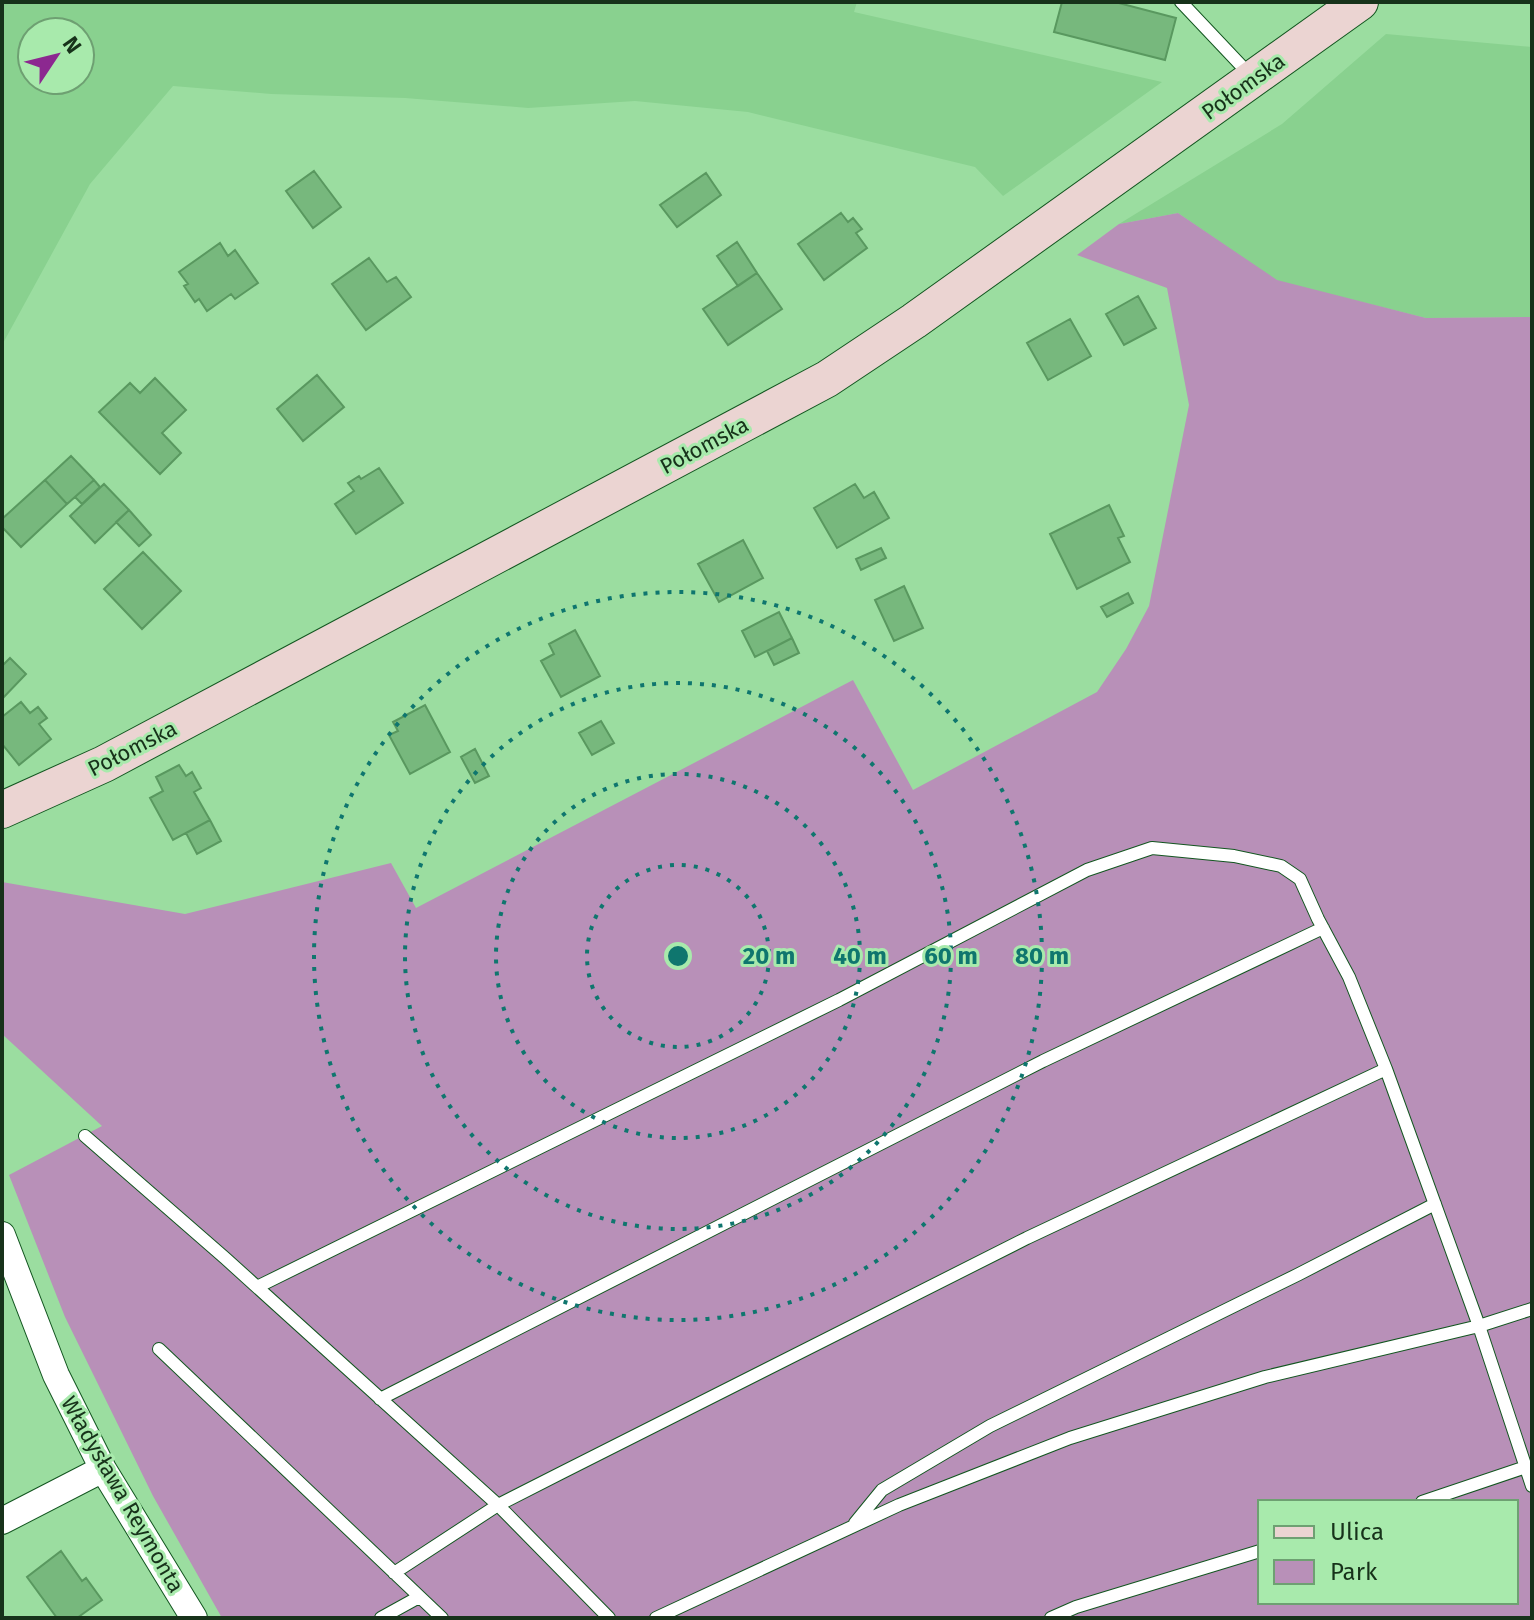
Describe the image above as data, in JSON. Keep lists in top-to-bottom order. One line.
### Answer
{"streets":{"street":["Połomska","Władysława Reymonta"]},"legend":["Ulica","Park"],"north":"top right","rings":["20 m","40 m","60 m","80 m"]}
